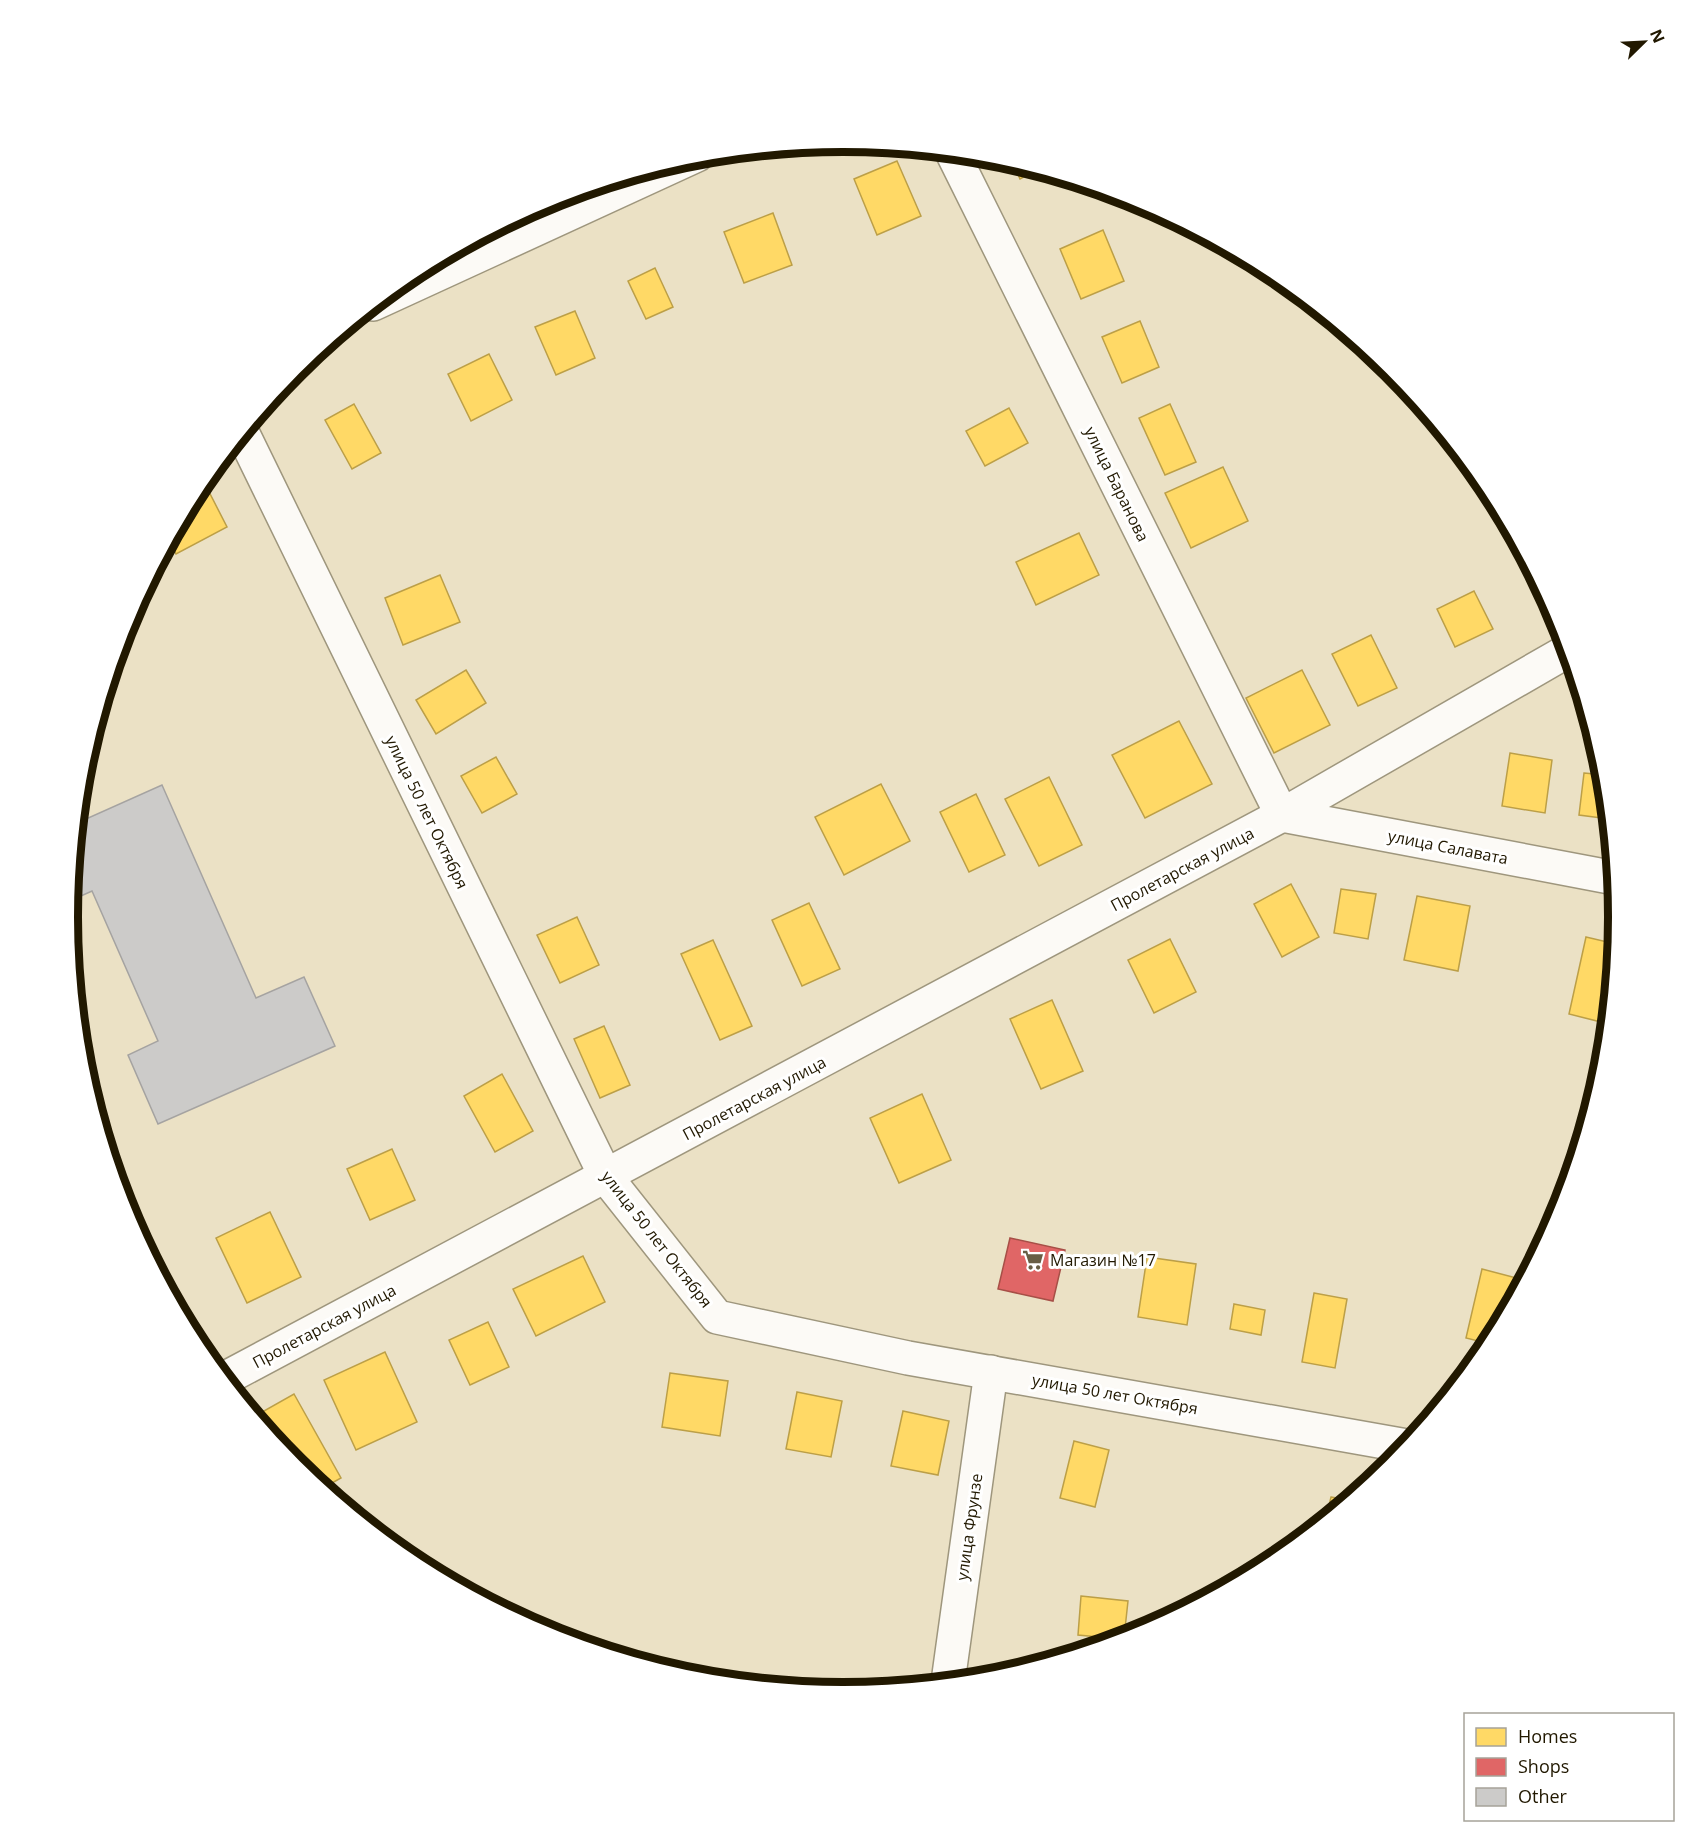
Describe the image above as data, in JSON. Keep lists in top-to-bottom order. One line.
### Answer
{"streets":{"street":["улица Баранова","улица 50 лет Октября","улица Салавата","Пролетарская улица","улица Фрунзе"]},"crossings":[["улица Баранова","улица Салавата"],["улица Баранова","Пролетарская улица"],["улица 50 лет Октября","Пролетарская улица"],["улица 50 лет Октября","улица Фрунзе"],["улица Салавата","Пролетарская улица"]],"places":{"supermarket":["Магазин №17"]},"legend":["Homes","Shops","Other"],"north":"top right"}
